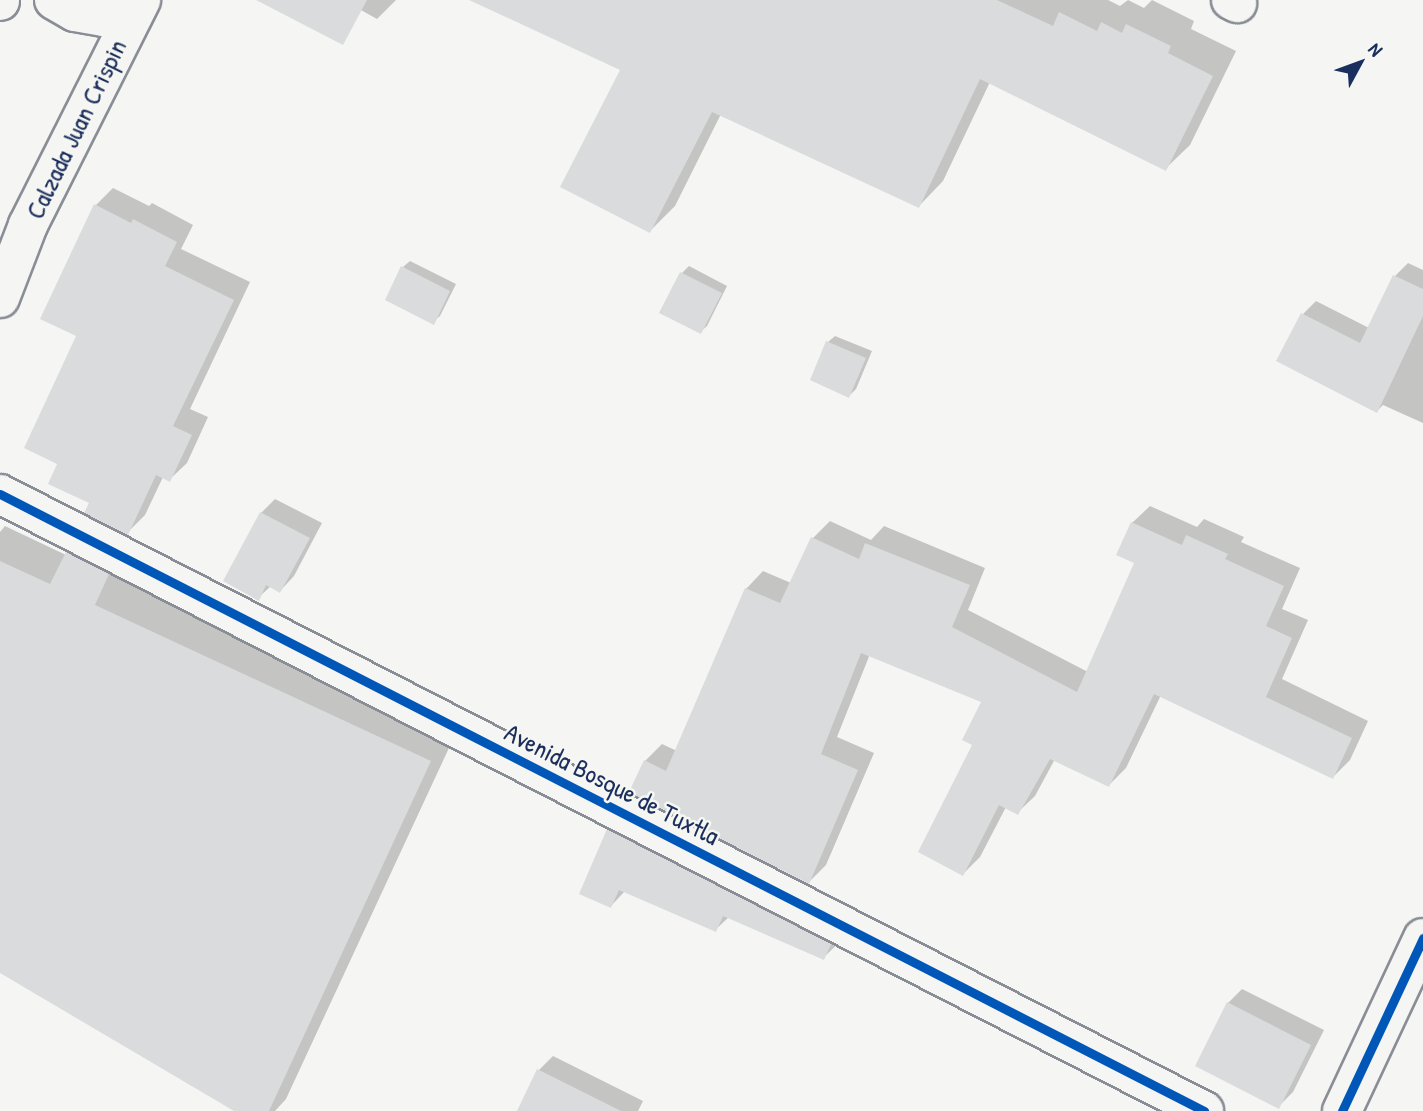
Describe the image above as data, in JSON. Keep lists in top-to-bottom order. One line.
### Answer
{"streets":{"street":["Calzada Juan Crispin","Avenida Bosque de Tuxtla"]},"north":"top right"}
